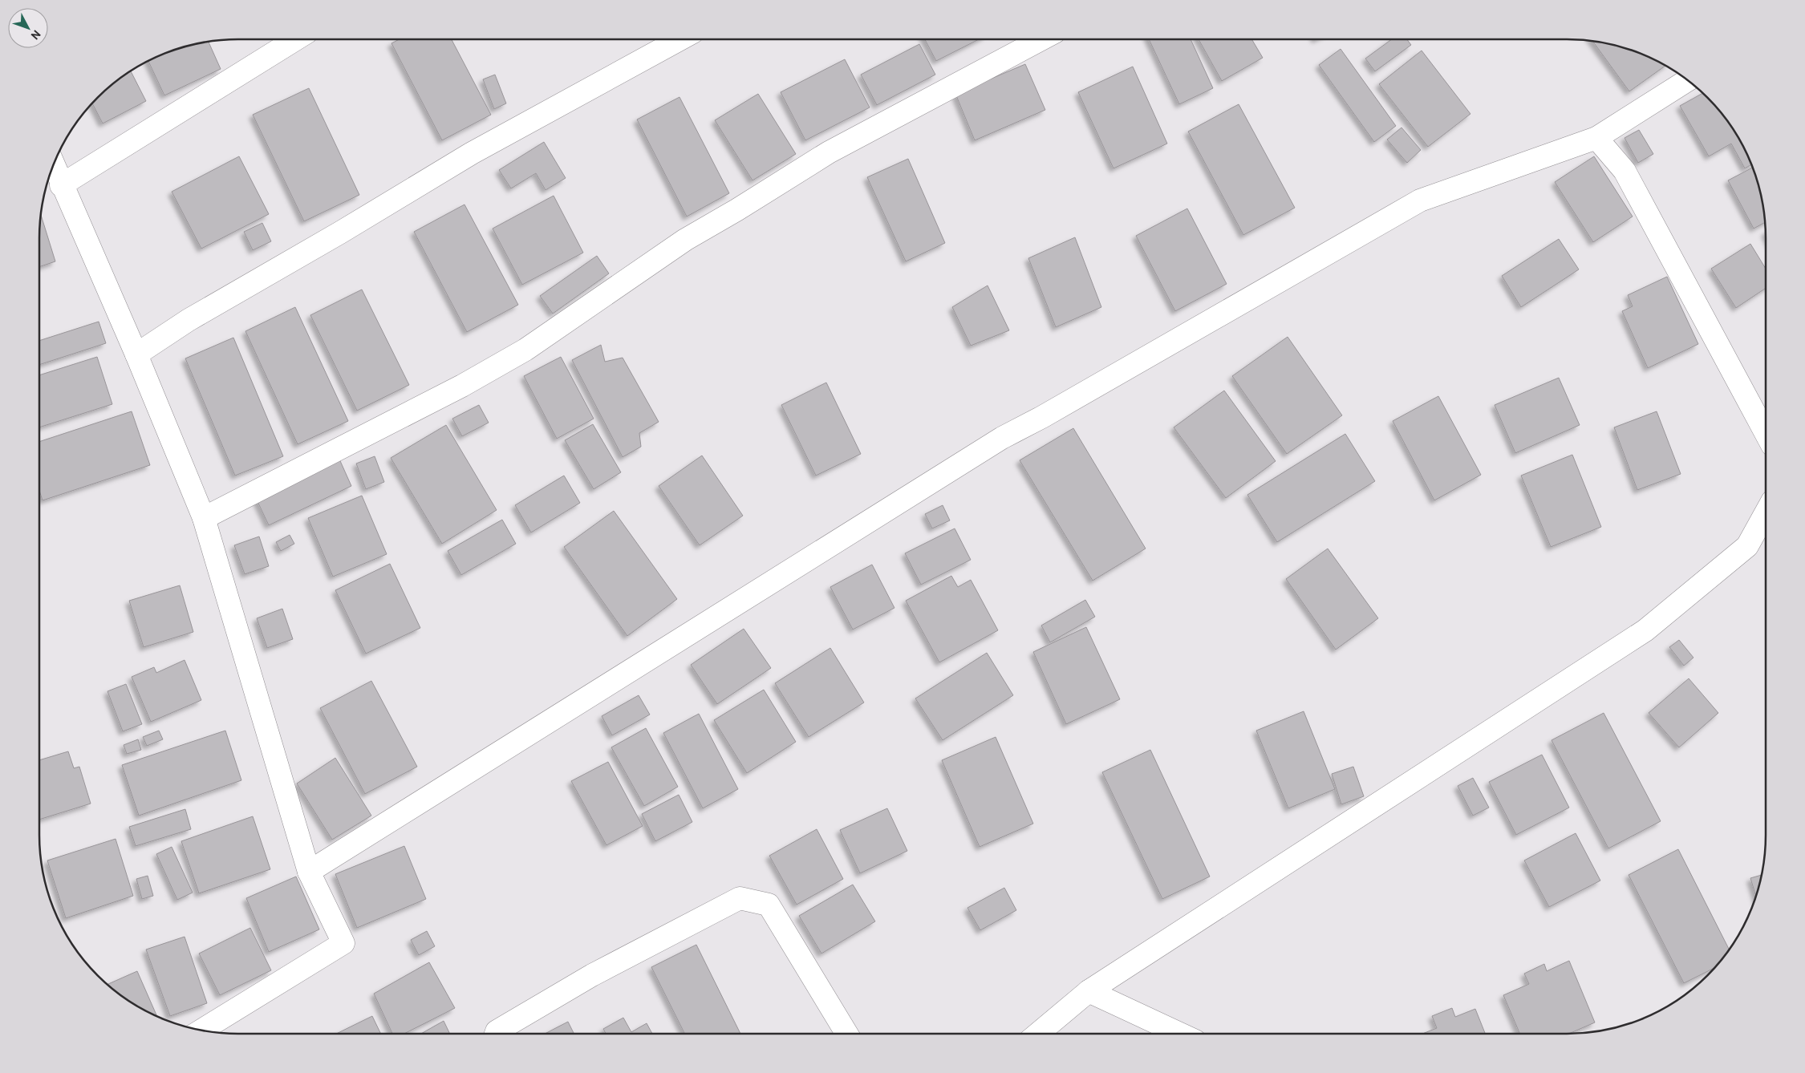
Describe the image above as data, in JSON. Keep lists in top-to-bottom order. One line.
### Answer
{"north":"bottom right"}
